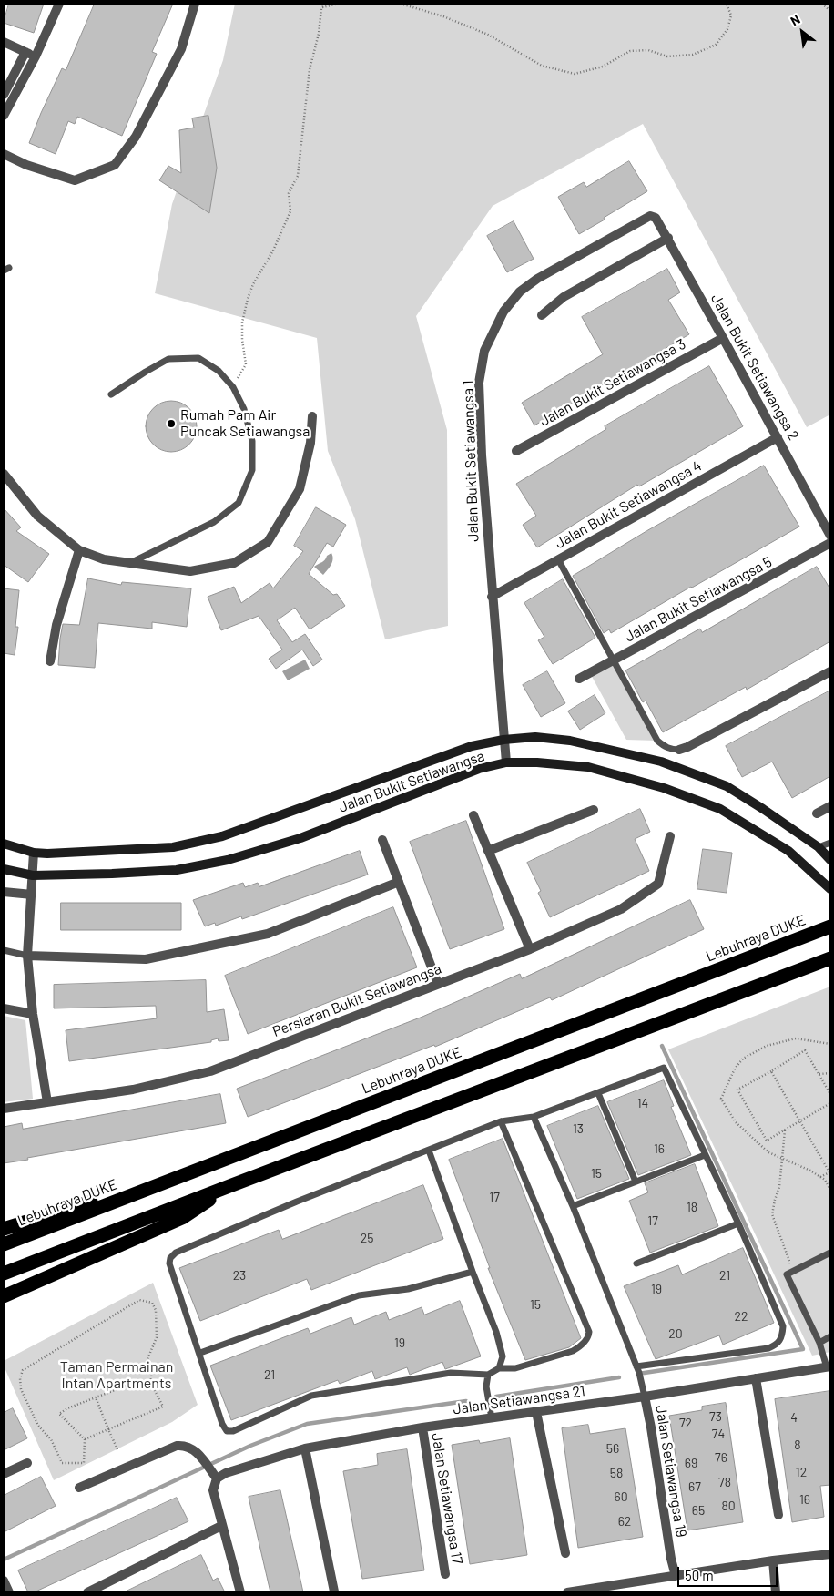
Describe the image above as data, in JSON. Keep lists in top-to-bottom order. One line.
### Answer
{"streets":{"highway":["Lebuhraya DUKE"],"street":["Jalan Bukit Setiawangsa 2","Jalan Bukit Setiawangsa 3","Jalan Bukit Setiawangsa 1","Jalan Bukit Setiawangsa 4","Jalan Bukit Setiawangsa 5","Jalan Bukit Setiawangsa","Persiaran Bukit Setiawangsa","Jalan Setiawangsa 21","Jalan Setiawangsa 19","Jalan Setiawangsa 17"]},"crossings":[["Jalan Bukit Setiawangsa 2","Jalan Bukit Setiawangsa 3"],["Jalan Bukit Setiawangsa 2","Jalan Bukit Setiawangsa 1"],["Jalan Bukit Setiawangsa 2","Jalan Bukit Setiawangsa 4"],["Jalan Bukit Setiawangsa 1","Jalan Bukit Setiawangsa 4"],["Jalan Bukit Setiawangsa 1","Jalan Bukit Setiawangsa"],["Jalan Setiawangsa 21","Jalan Setiawangsa 19"],["Jalan Setiawangsa 21","Jalan Setiawangsa 17"]],"parks":["Taman Permainan Intan Apartments"],"places":["Rumah Pam Air Puncak Setiawangsa"],"house_numbers":["14","13","16","15","17","18","17","25","23","21","19","15","22","20","19","21","73","4","72","74","8","56","76","69","12","58","78","67","60","16","80","65","62"],"scale_bar":"50 m","north":"top left"}
